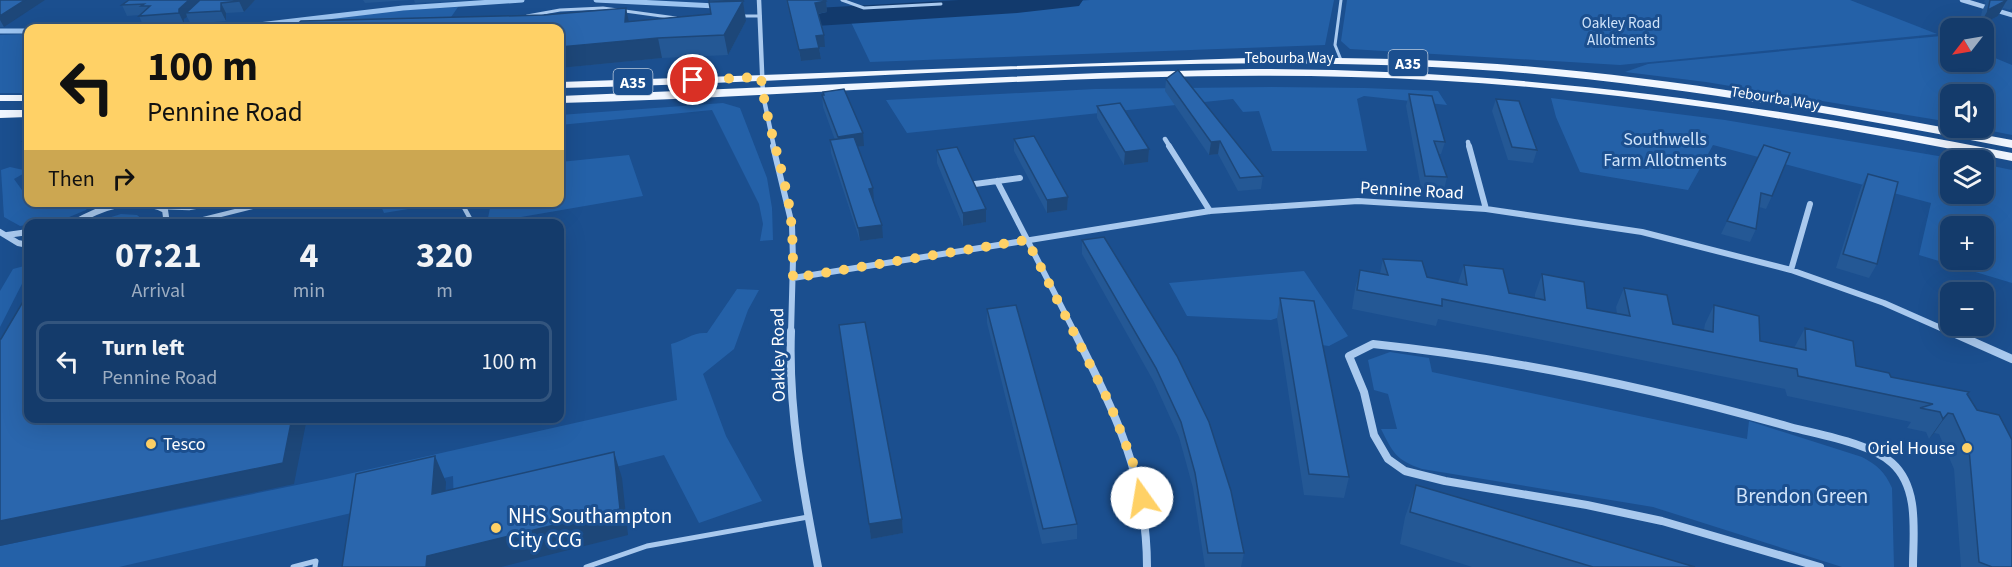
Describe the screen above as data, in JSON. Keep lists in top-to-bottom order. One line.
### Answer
{"streets":{"main road":["Tebourba Way","A35"],"street":["Pennine Road","Oakley Road"]},"crossings":[["Tebourba Way","Oakley Road"],["Pennine Road","Oakley Road"]],"parks":["Oakley Road Allotments","Southwells Farm Allotments","Brendon Green"],"places":["Tesco","Oriel House","NHS Southampton City CCG"],"north":"bottom left","page":{"map_buttons":["+","−"],"turn":["100 m","Pennine Road"],"then":"Then","eta":["07:21","Arrival","4","min","320","m"],"list":[{"name":"Turn left","note":"Pennine Road","value":"100 m"}]}}
